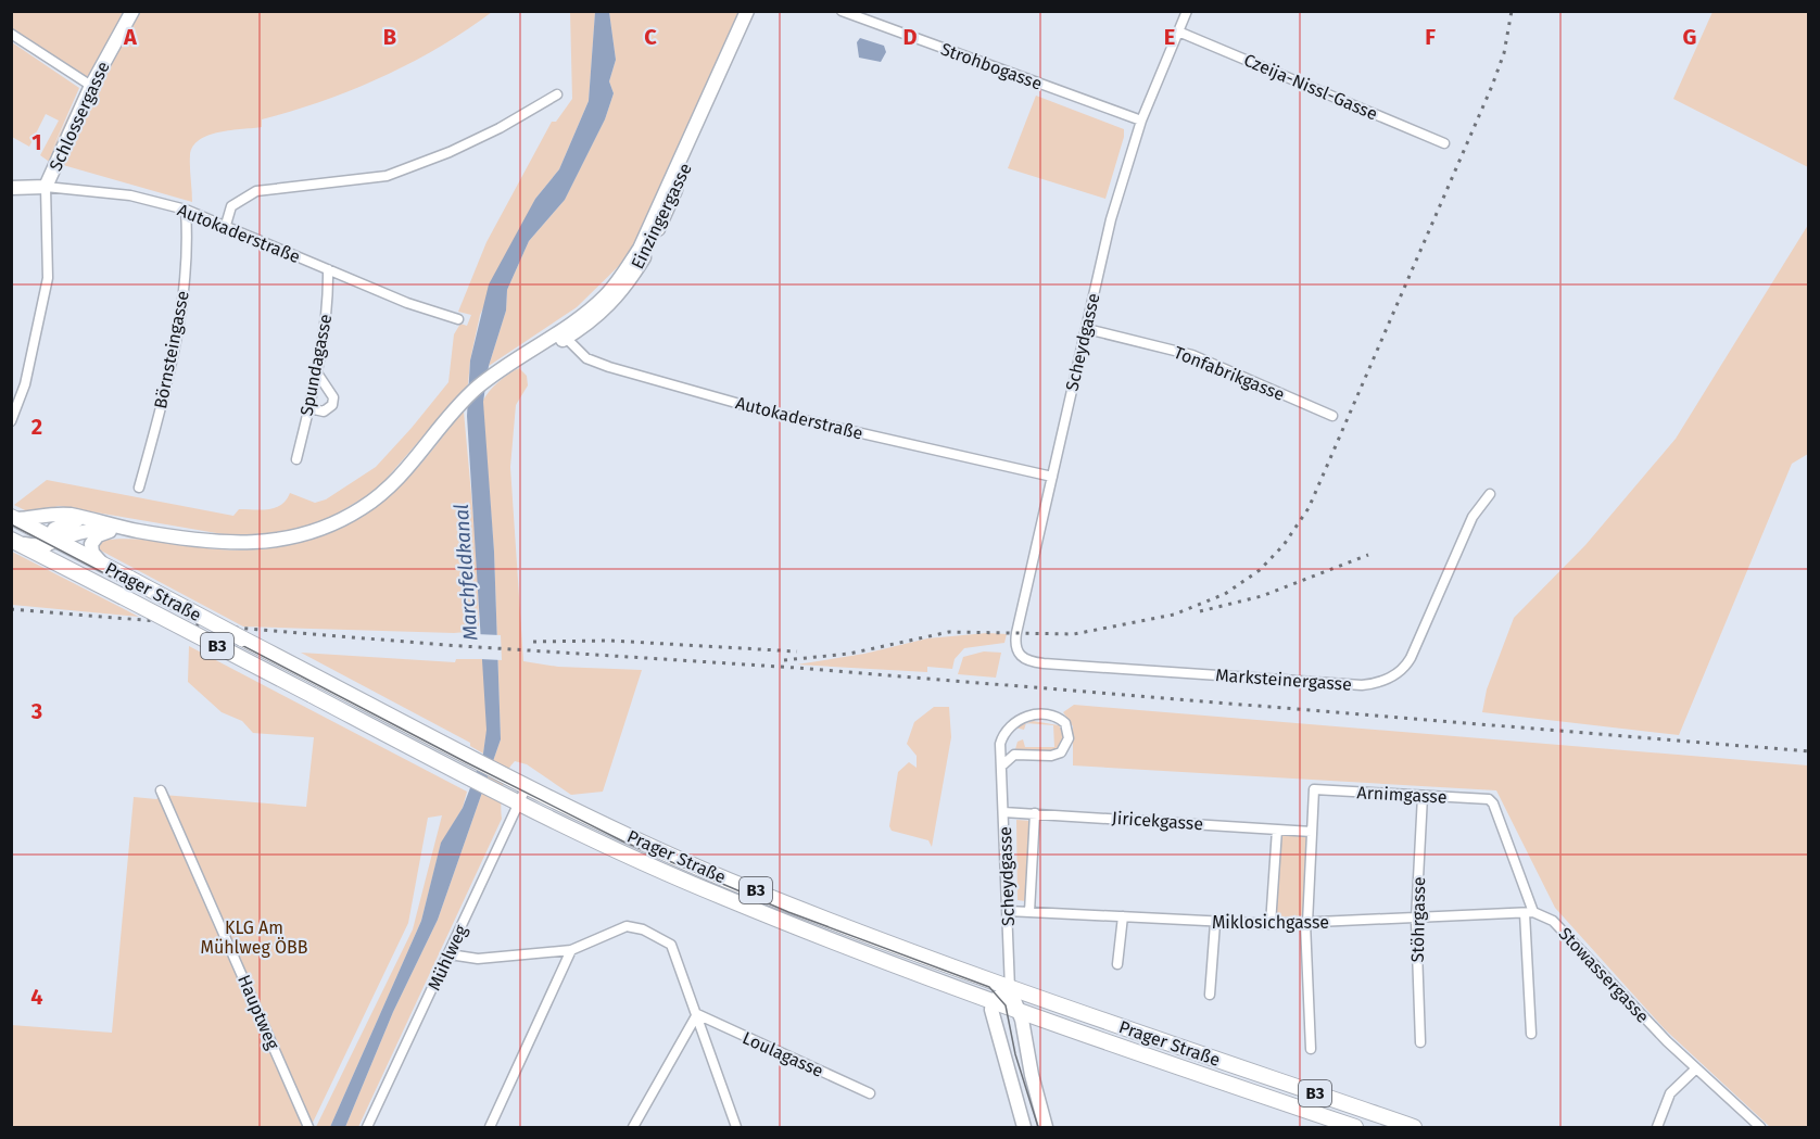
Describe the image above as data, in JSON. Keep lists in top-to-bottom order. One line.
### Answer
{"streets":{"main road":["Schlossergasse","Einzingergasse","Autokaderstraße","Prager Straße","B3"],"street":["Strohbogasse","Czeija-Nissl-Gasse","Scheydgasse","Börnsteingasse","Spundagasse","Tonfabrikgasse","Marksteinergasse","Arnimgasse","Jiricekgasse","Stöhrgasse","Miklosichgasse","Mühlweg","Stowassergasse","Hauptweg","Loulagasse"]},"crossings":[["Strohbogasse","Scheydgasse"],["Czeija-Nissl-Gasse","Scheydgasse"],["Schlossergasse","Autokaderstraße"],["Einzingergasse","Autokaderstraße"],["Einzingergasse","Prager Straße"],["Autokaderstraße","Scheydgasse"],["Autokaderstraße","Börnsteingasse"],["Autokaderstraße","Spundagasse"],["Scheydgasse","Tonfabrikgasse"],["Scheydgasse","Prager Straße"],["Scheydgasse","Marksteinergasse"],["Scheydgasse","Jiricekgasse"],["Scheydgasse","Miklosichgasse"],["Prager Straße","Mühlweg"],["Arnimgasse","Jiricekgasse"],["Arnimgasse","Stöhrgasse"],["Arnimgasse","Miklosichgasse"],["Arnimgasse","Stowassergasse"],["Stöhrgasse","Miklosichgasse"],["Miklosichgasse","Stowassergasse"]],"water":["Marchfeldkanal"],"parks":["KLG Am Mühlweg ÖBB"],"grid":{"columns":["A","B","C","D","E","F","G"],"rows":["1","2","3","4"]}}
